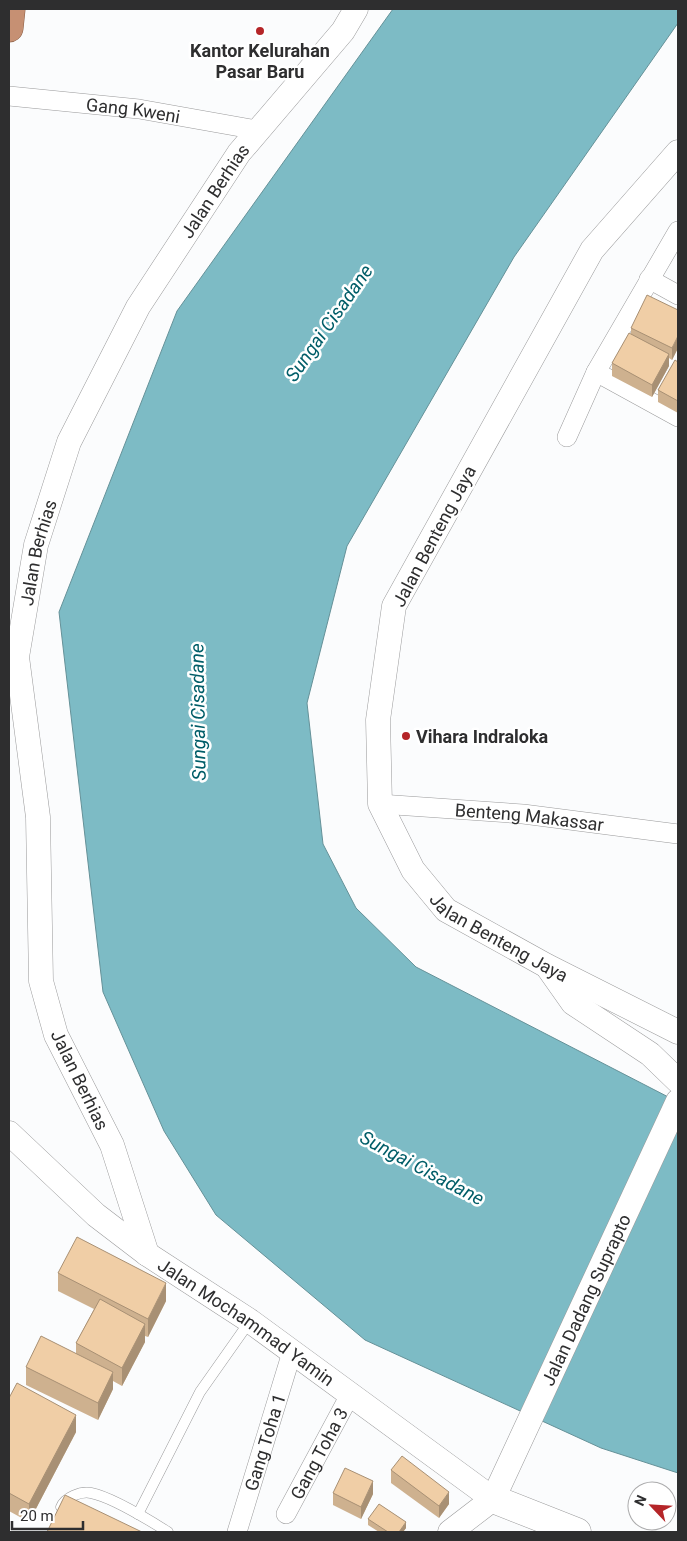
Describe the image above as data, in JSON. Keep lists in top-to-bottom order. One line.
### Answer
{"streets":{"street":["Gang Kweni","Jalan Berhias","Jalan Benteng Jaya","Benteng Makassar","Jalan Dadang Suprapto","Jalan Mochammad Yamin","Gang Toha 1","Gang Toha 3"]},"crossings":[["Gang Kweni","Jalan Berhias"],["Jalan Berhias","Jalan Mochammad Yamin"],["Jalan Benteng Jaya","Benteng Makassar"],["Jalan Dadang Suprapto","Jalan Mochammad Yamin"],["Jalan Mochammad Yamin","Gang Toha 1"],["Jalan Mochammad Yamin","Gang Toha 3"]],"water":["Sungai Cisadane"],"places":["Kantor Kelurahan Pasar Baru","Vihara Indraloka"],"scale_bar":"20 m","north":"top left"}
